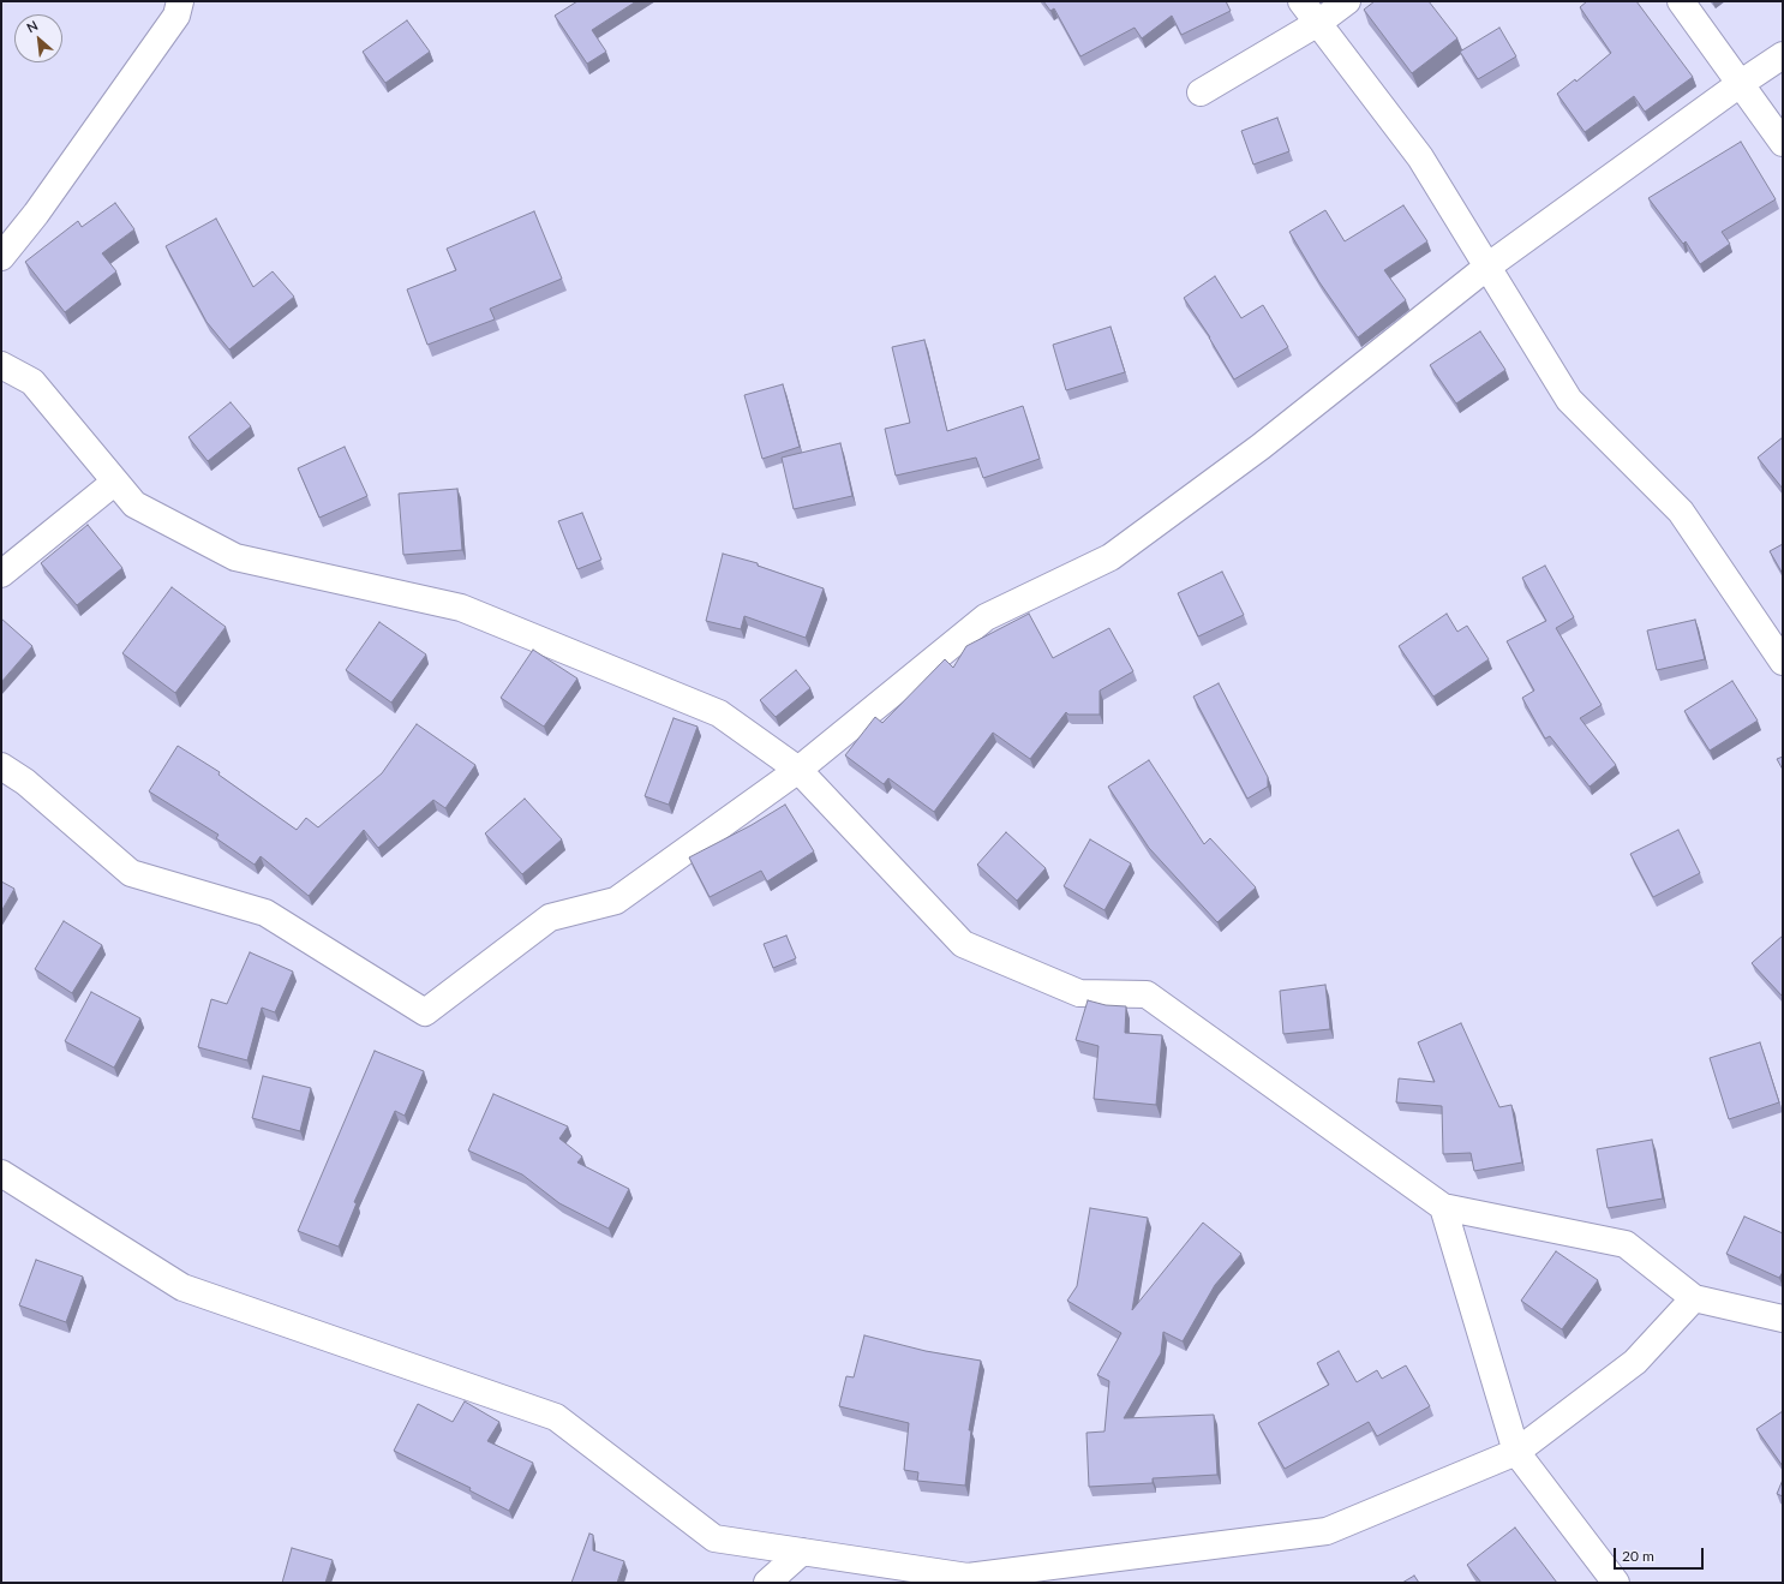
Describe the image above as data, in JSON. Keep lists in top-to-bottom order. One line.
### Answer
{"scale_bar":"20 m","north":"top left"}
